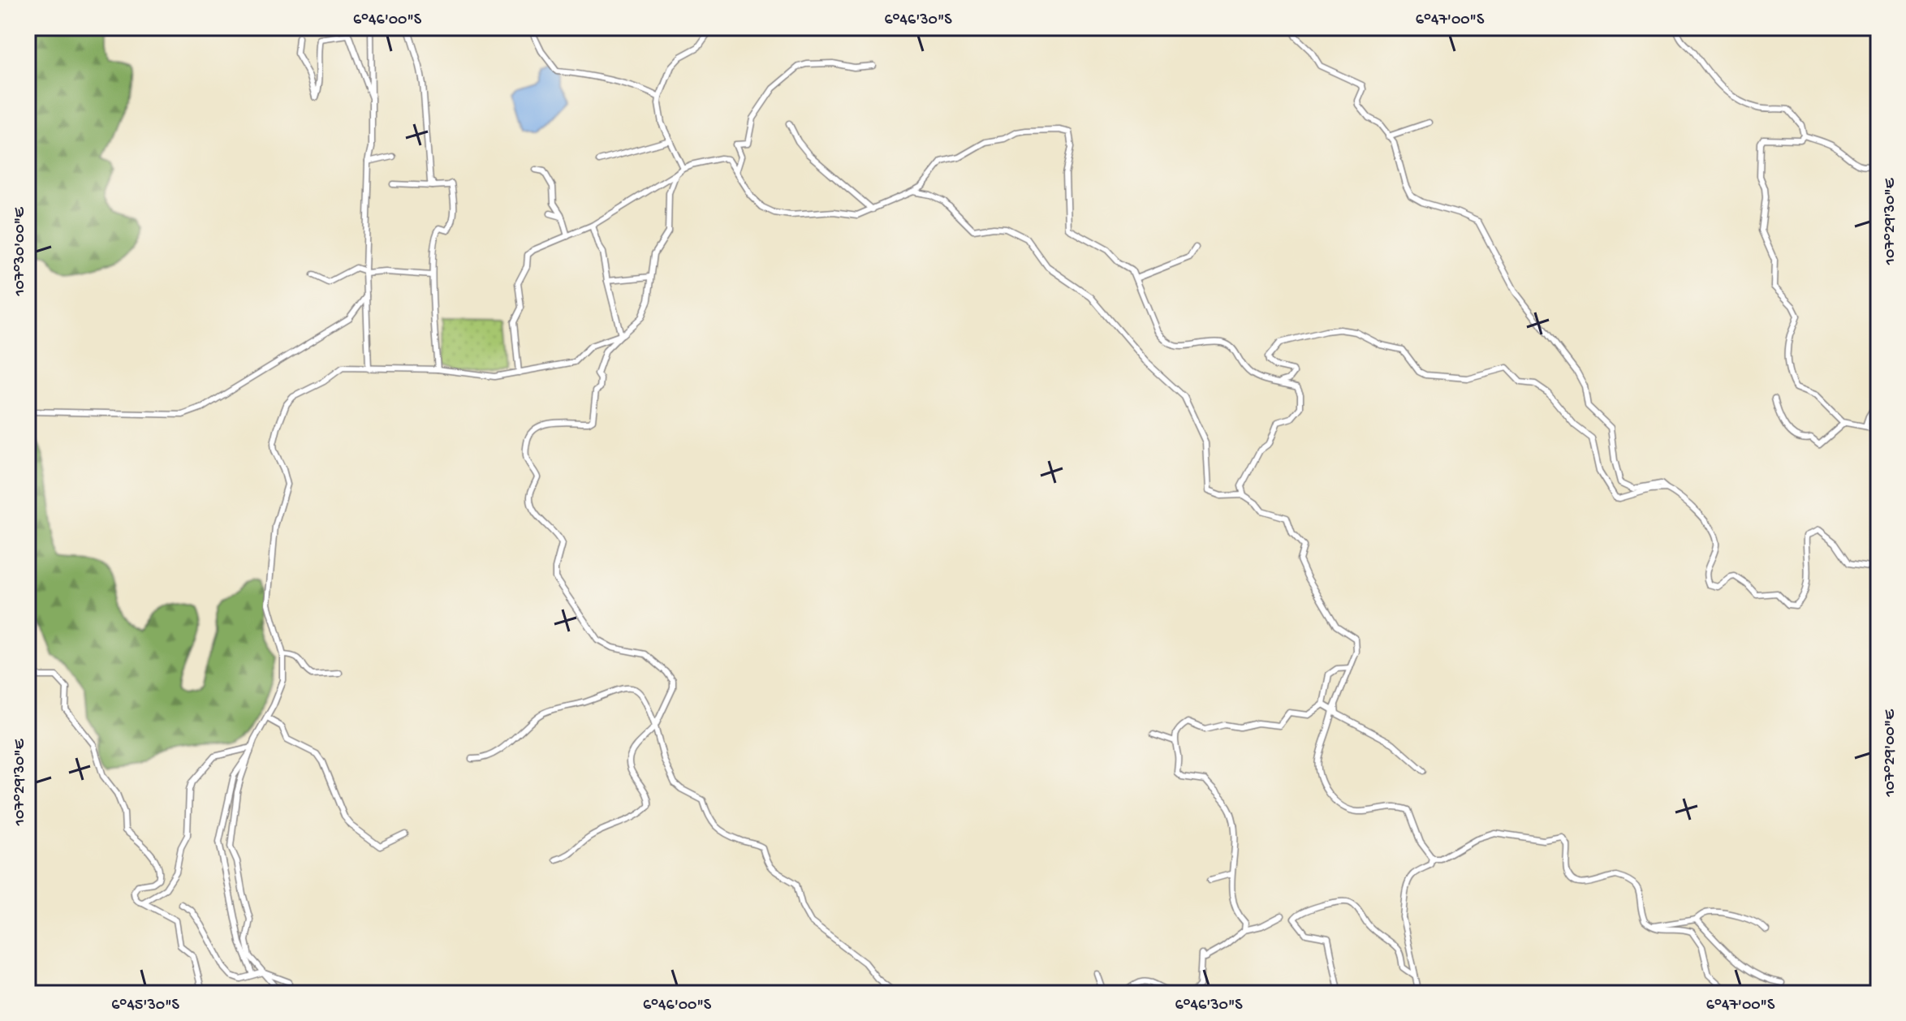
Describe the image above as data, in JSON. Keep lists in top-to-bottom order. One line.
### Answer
{"coordinates":["6°46'00\"S","6°46'30\"S","6°47'00\"S","107°29'30\"E","107°30'00\"E","107°29'00\"E","6°45'30\"S"]}
